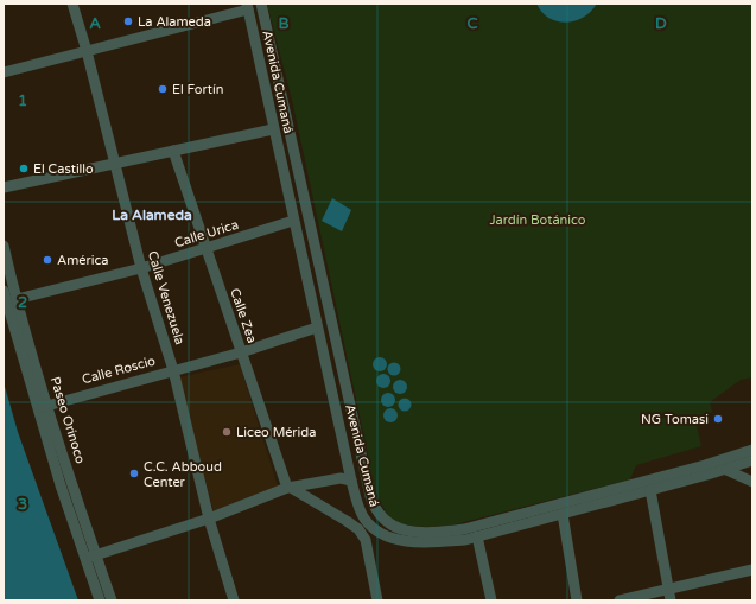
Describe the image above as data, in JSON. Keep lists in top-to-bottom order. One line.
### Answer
{"streets":{"street":["Avenida Cumaná","Calle Urica","Calle Venezuela","Calle Zea","Calle Roscio","Paseo Orinoco"]},"crossings":[["Avenida Cumaná","Calle Urica"],["Avenida Cumaná","Calle Roscio"],["Calle Urica","Calle Venezuela"],["Calle Urica","Calle Zea"],["Calle Urica","Paseo Orinoco"],["Calle Venezuela","Calle Roscio"],["Calle Zea","Calle Roscio"],["Calle Roscio","Paseo Orinoco"]],"districts":["La Alameda"],"parks":["Jardín Botánico"],"places":["La Alameda","El Fortín","El Castillo","América","NG Tomasi","Liceo Mérida","C.C. Abboud Center"],"grid":{"columns":["A","B","C","D"],"rows":["1","2","3"]}}
